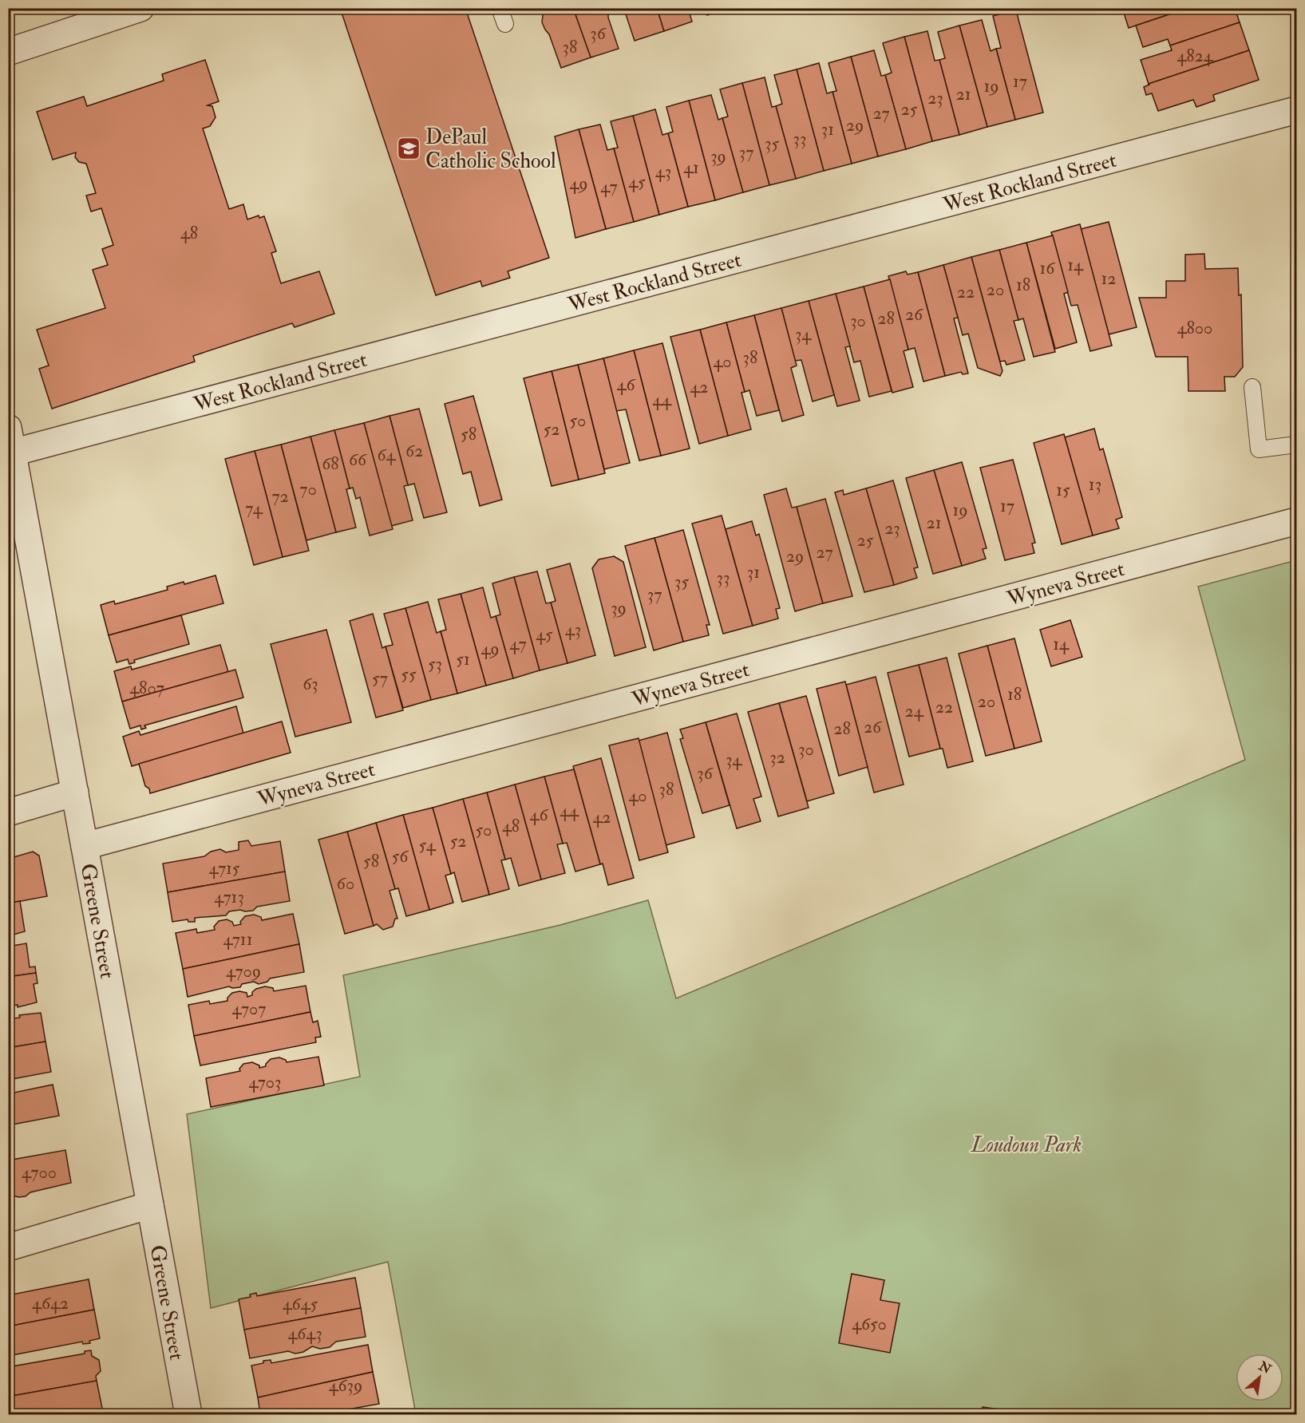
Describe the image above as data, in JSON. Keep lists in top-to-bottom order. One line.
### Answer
{"streets":{"street":["West Rockland Street","Wyneva Street","Greene Street"]},"crossings":[["West Rockland Street","Greene Street"],["Wyneva Street","Greene Street"]],"parks":["Loudoun Park"],"places":{"school or university":["DePaul Catholic School"]},"house_numbers":["36","38","4824","17","19","21","23","25","27","29","31","33","35","37","39","41","43","45","49","47","48","14","16","12","18","20","22","26","28","30","4800","34","38","40","46","42","44","50","52","58","62","64","66","68","13","70","15","72","17","74","19","21","23","25","27","29","31","33","35","37","39","43","45","47","14","49","51","53","55","57","63","4807","18","20","22","24","26","28","30","32","34","36","38","40","44","46","42","48","50","52","54","56","58","4715","60","4713","4711","4709","4707","4703","4700","4642","4645","4650","4643","4639"],"north":"top right"}
